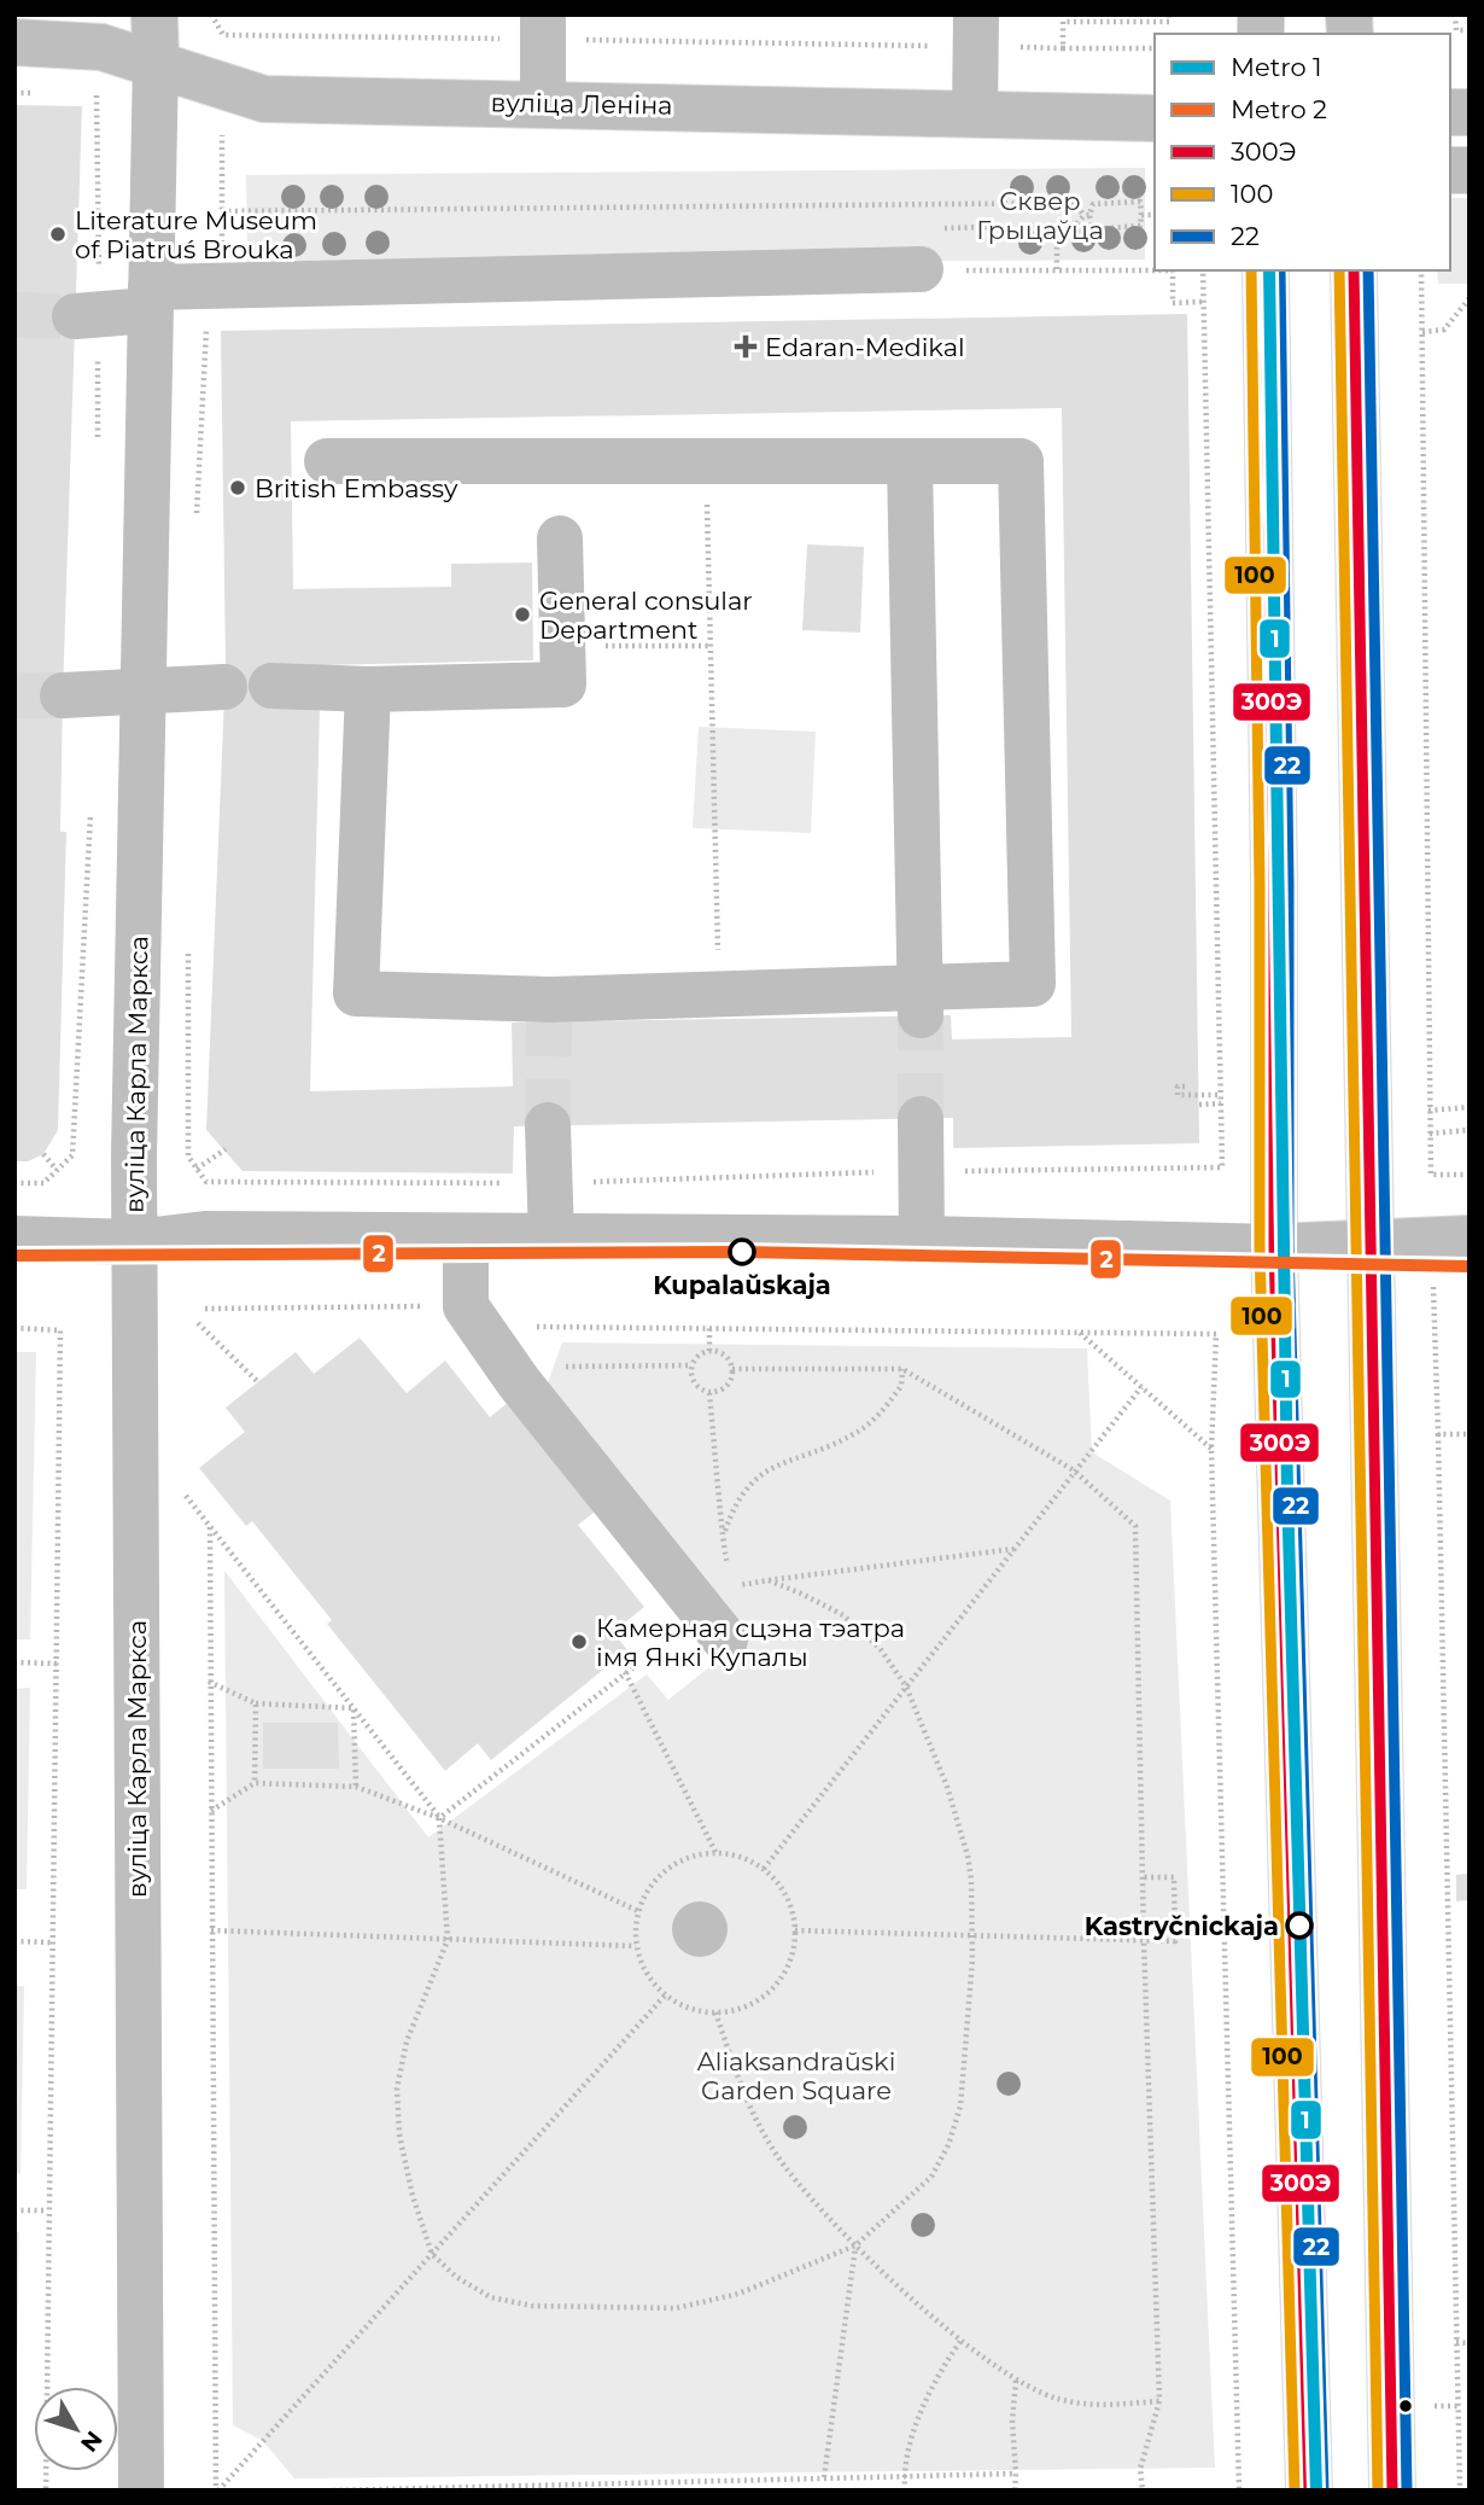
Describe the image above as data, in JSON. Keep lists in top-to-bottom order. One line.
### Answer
{"streets":{"main road":["вуліца Леніна","вуліца Карла Маркса"]},"crossings":[["вуліца Леніна","вуліца Карла Маркса"]],"parks":["Сквер Грыцаўца","Aliaksandraŭski Garden Square"],"places":{"other":["Literature Museum of Piatruś Brouka","British Embassy","General consular Department","Kupalaŭskaja","Камерная сцэна тэатра імя Янкі Купалы","Kastryčnickaja"],"health":["Edaran-Medikal"]},"lines":["metro line 1","transit line 300Э","transit line 100","transit line 22","metro line 2"],"legend":["Metro 1","Metro 2","300Э","100","22"],"north":"bottom right"}
